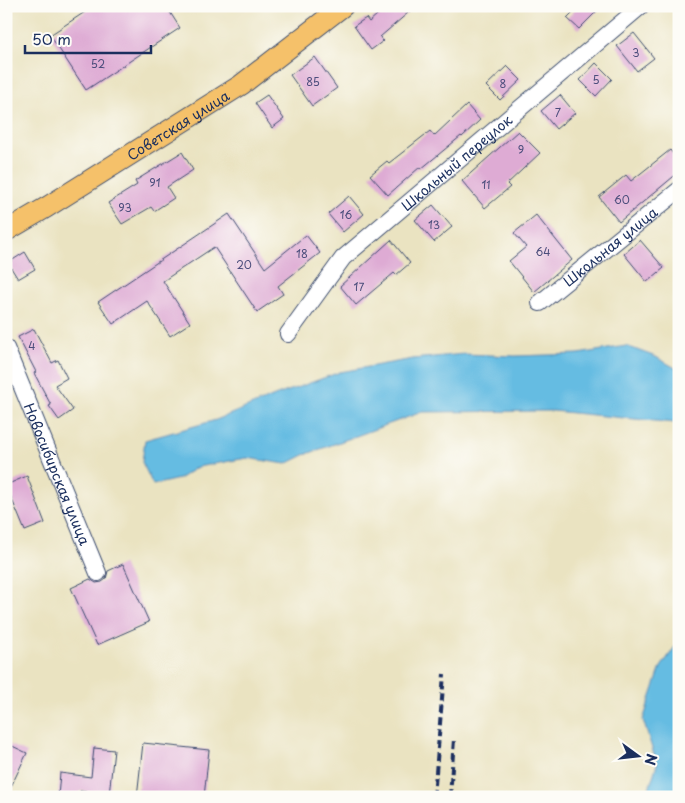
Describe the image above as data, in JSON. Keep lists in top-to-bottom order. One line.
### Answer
{"streets":{"main road":["Советская улица"],"street":["Школьный переулок","Школьная улица","Новосибирская улица"]},"house_numbers":["3","52","5","85","8","7","9","91","11","60","93","16","13","64","18","20","17","4"],"scale_bar":"50 m","north":"right"}
